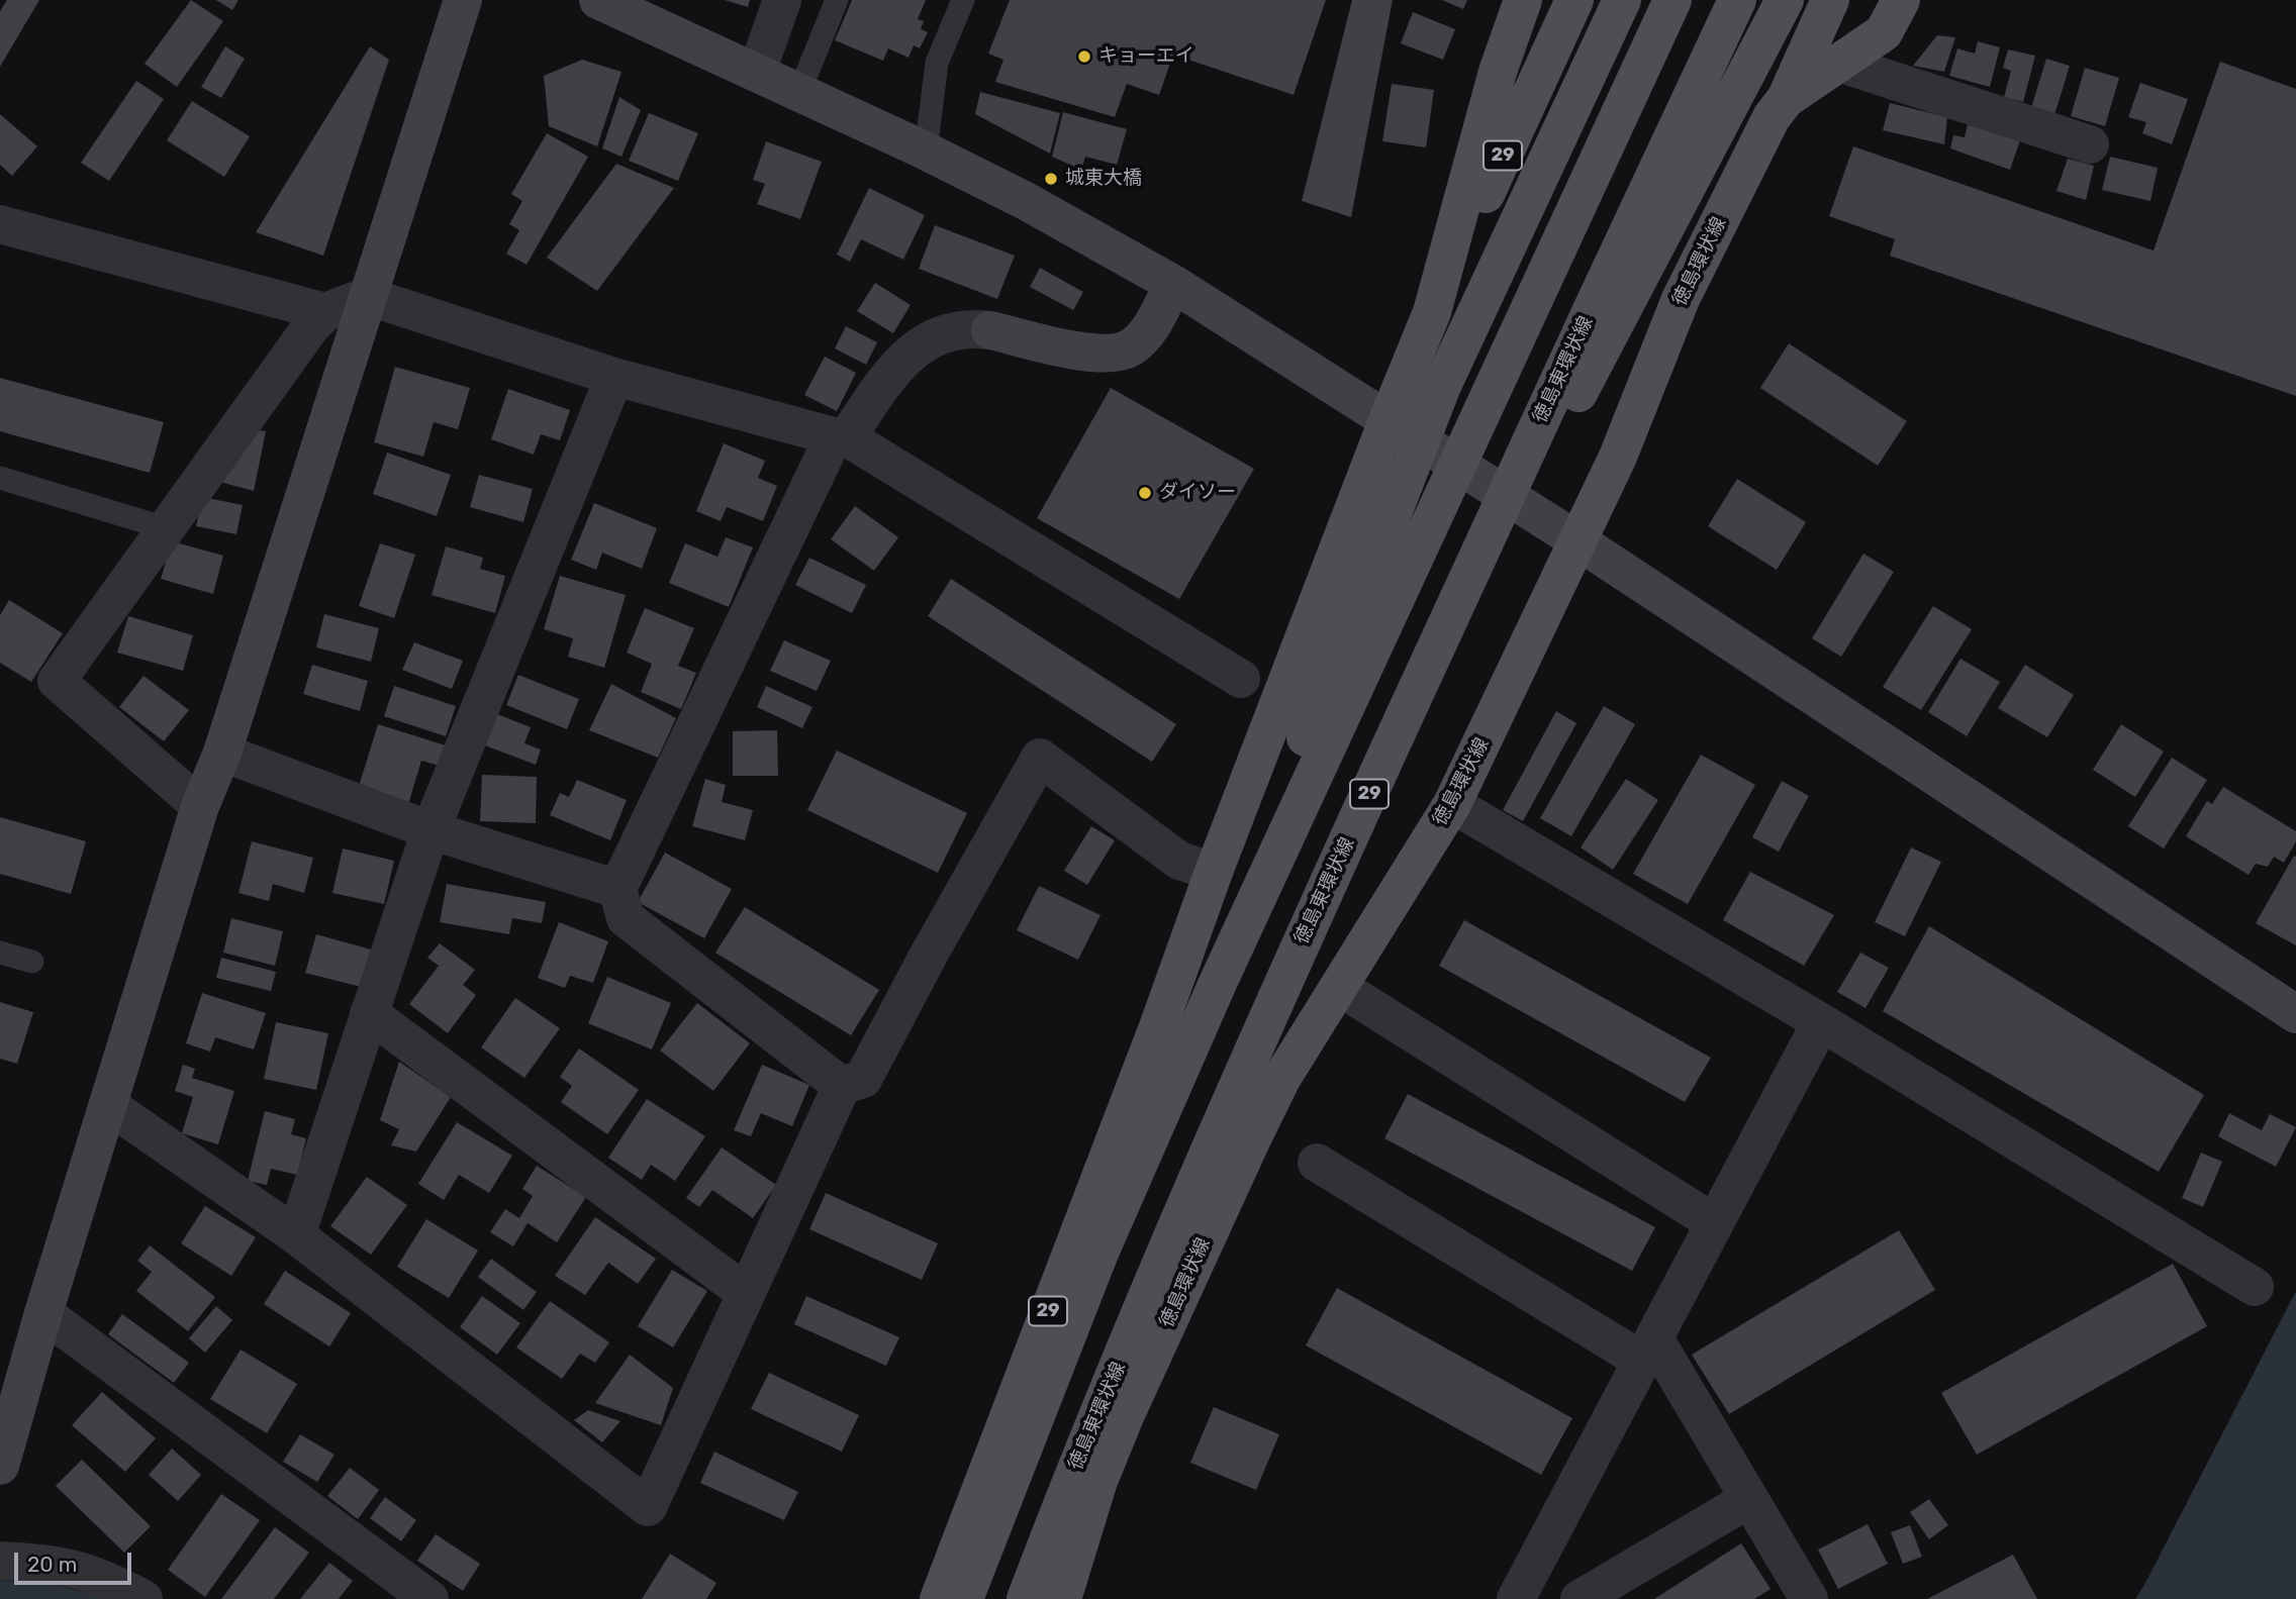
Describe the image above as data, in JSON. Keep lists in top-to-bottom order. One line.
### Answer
{"streets":{"main road":["29","徳島環状線","徳島東環状線"]},"places":["キョーエイ","城東大橋","ダイソー"],"scale_bar":"20 m"}
